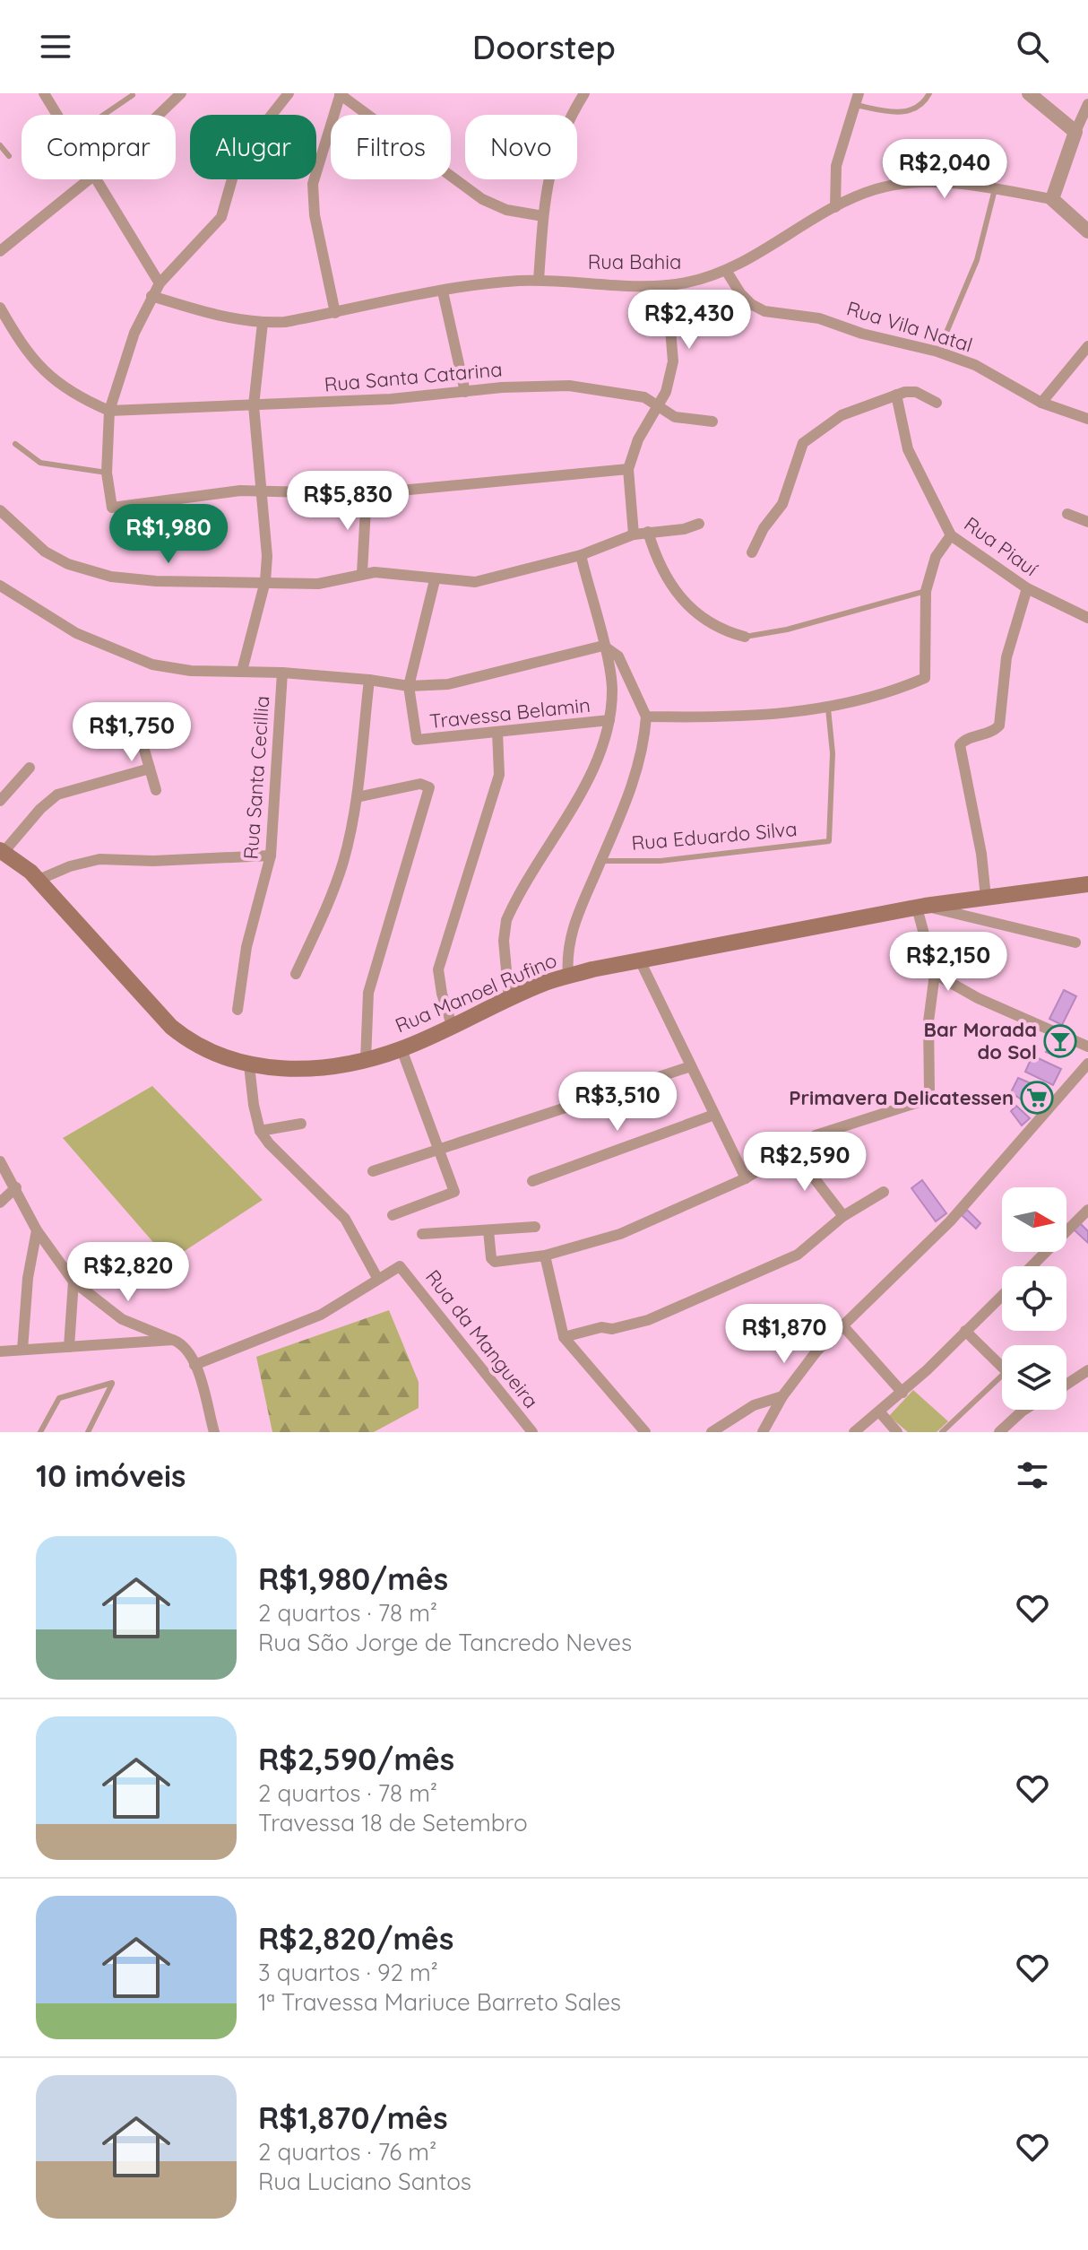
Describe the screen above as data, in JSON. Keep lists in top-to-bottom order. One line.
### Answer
{"streets":{"main road":["Rua Manoel Rufino"],"street":["Rua Bahia","Rua Vila Natal","Rua Santa Catarina","Rua Piauí","Travessa Belamin","Rua Santa Cecillia","Rua da Mangueira"],"lane":["Rua Eduardo Silva"]},"crossings":[["Rua Bahia","Rua Vila Natal"]],"places":{"bar":["Bar Morada do Sol"],"supermarket":["Primavera Delicatessen"]},"north":"right","page":{"header":"Doorstep","chip":["Comprar","Alugar","Filtros","Novo"],"price":["R$2,040","R$2,430","R$5,830","R$1,980","R$1,750","R$2,150","R$3,510","R$2,590","R$2,820","R$1,870"],"heading":"10 imóveis","list":[{"name":"R$1,980/mês","note":"2 quartos · 78 m² · Rua São Jorge de Tancredo Neves"},{"name":"R$2,590/mês","note":"2 quartos · 78 m² · Travessa 18 de Setembro"},{"name":"R$2,820/mês","note":"3 quartos · 92 m² · 1ª Travessa Mariuce Barreto Sales"},{"name":"R$1,870/mês","note":"2 quartos · 76 m² · Rua Luciano Santos"}]}}
